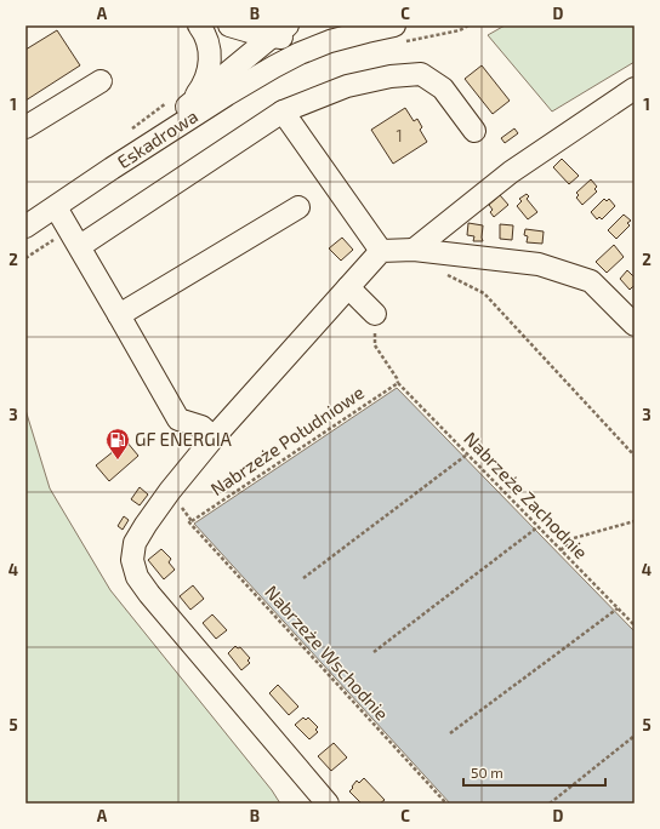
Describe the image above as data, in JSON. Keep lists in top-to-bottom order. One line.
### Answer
{"streets":{"street":["Eskadrowa"],"path":["Nabrzeże Południowe","Nabrzeże Zachodnie","Nabrzeże Wschodnie"]},"crossings":[["Nabrzeże Południowe","Nabrzeże Zachodnie"],["Nabrzeże Południowe","Nabrzeże Wschodnie"]],"places":{"fuel station":["GF ENERGIA"]},"house_numbers":["1"],"scale_bar":"50 m","grid":{"columns":["A","B","C","D"],"rows":["1","2","3","4","5"]}}
